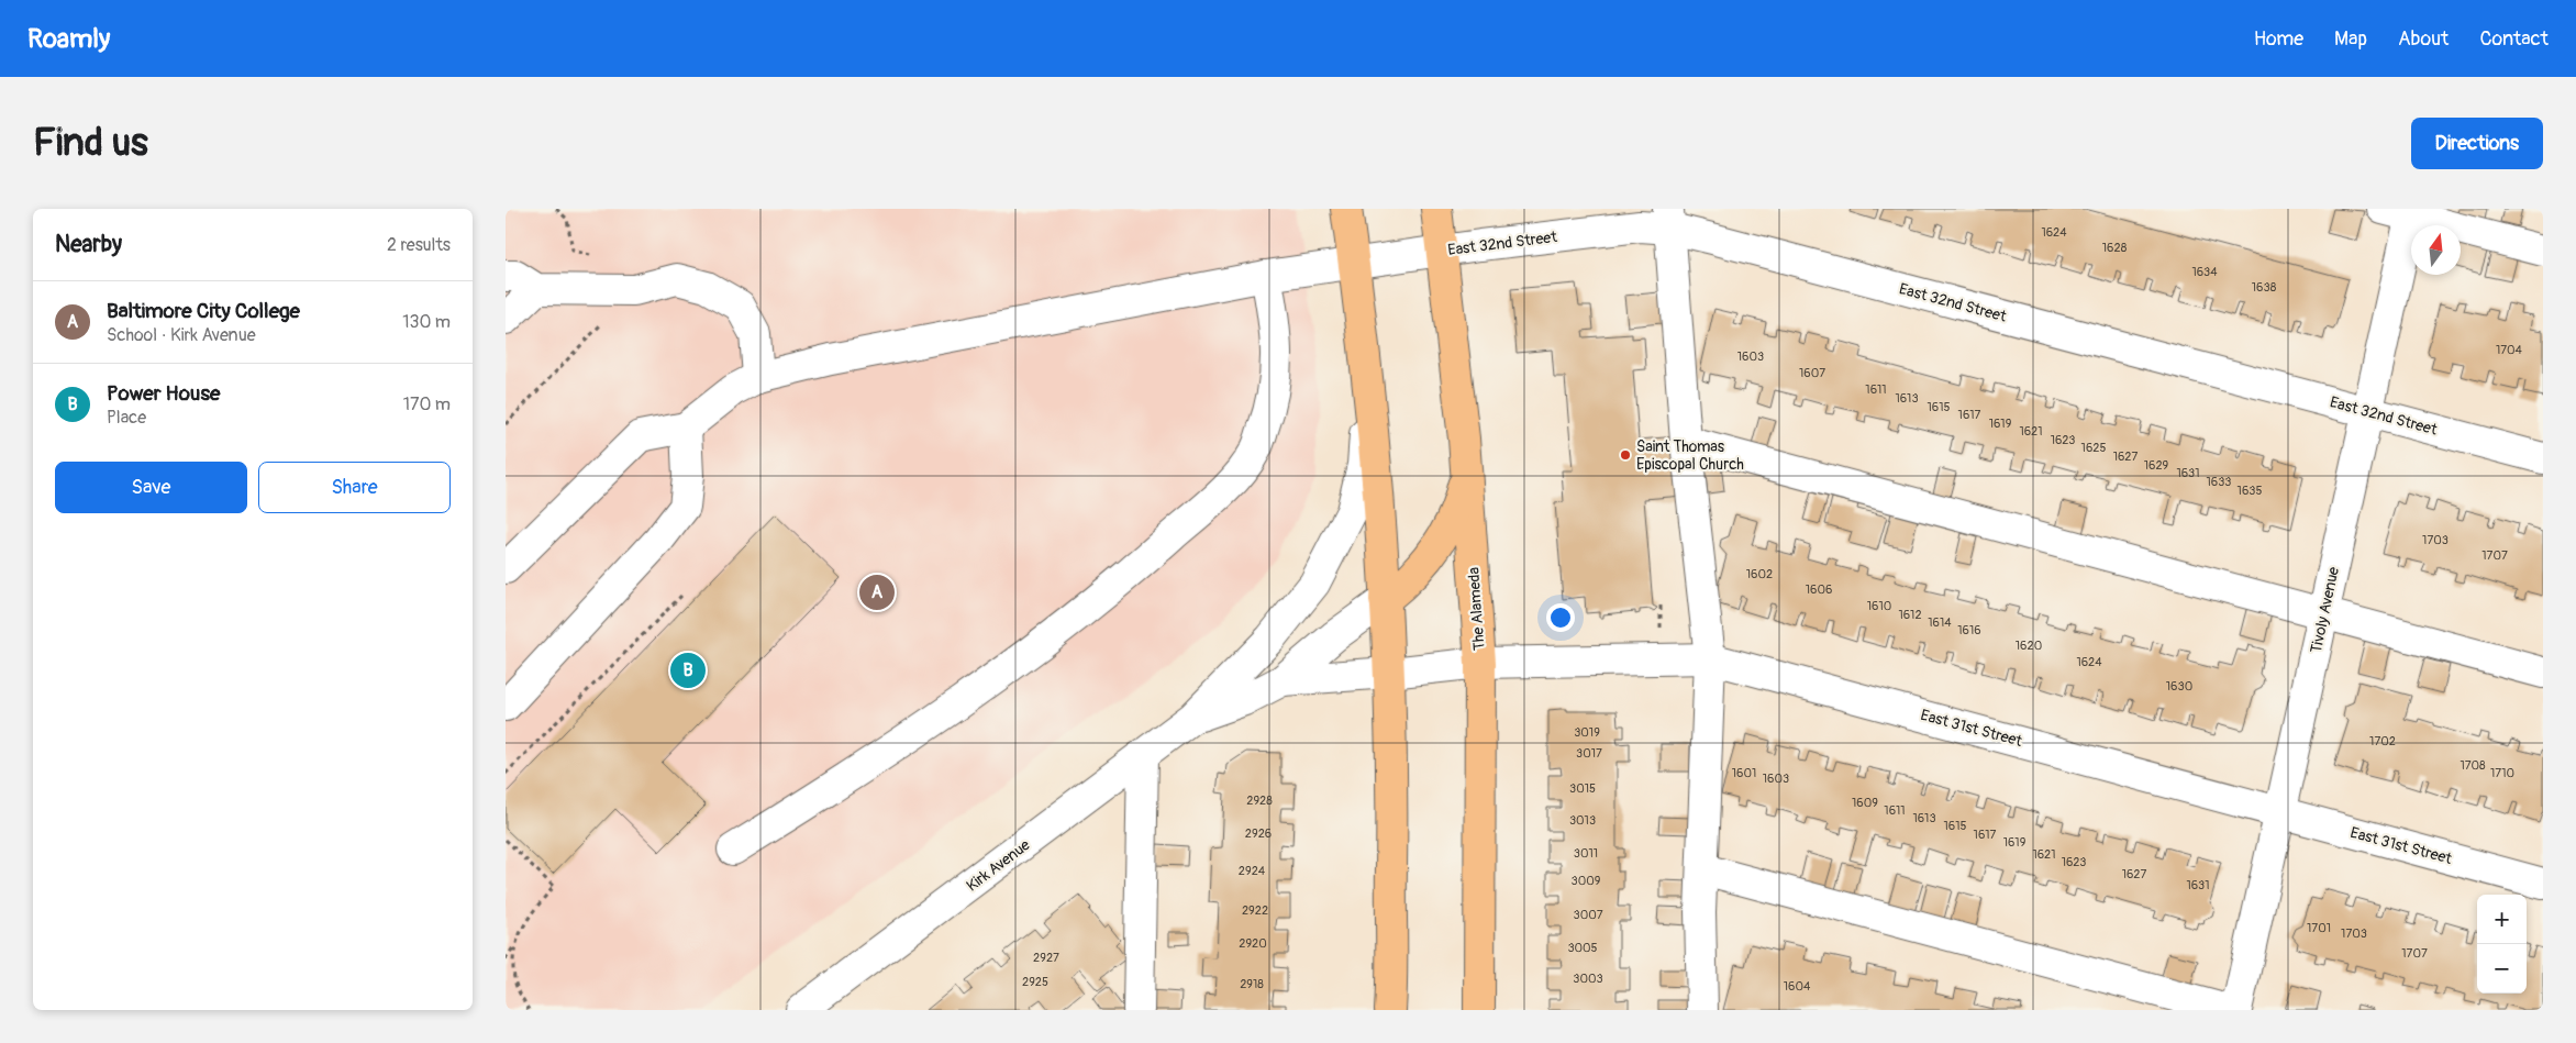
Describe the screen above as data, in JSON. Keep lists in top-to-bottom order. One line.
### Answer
{"streets":{"main road":["The Alameda"],"street":["East 32nd Street","Tivoly Avenue","East 31st Street","Kirk Avenue"]},"crossings":[["East 32nd Street","The Alameda"],["East 32nd Street","Tivoly Avenue"],["The Alameda","East 31st Street"],["Tivoly Avenue","East 31st Street"],["East 31st Street","Kirk Avenue"]],"places":["Saint Thomas Episcopal Church"],"house_numbers":["1624","1628","1634","1638","1704","1603","1607","1611","1613","1615","1617","1619","1621","1623","1625","1627","1629","1631","1633","1635","1703","1707","1602","1606","1610","1612","1614","1616","1620","1624","1630","3019","1702","3017","1708","1601","1710","1603","3015","2928","1609","1611","1613","3013","1615","2926","1617","1619","3011","1621","1623","2924","1627","3009","1631","2922","3007","1701","1703","2920","3005","1707","2927","3003","2925","2918","1604"],"north":"top","page":{"header":"Roamly","nav":["Home","Map","About","Contact"],"buttons":["Directions",["Save","Share"]],"title":"Find us","heading":["Nearby","2 results"],"list":[{"mark":"A","name":"Baltimore City College","note":"School · Kirk Avenue","value":"130 m"},{"mark":"B","name":"Power House","note":"Place","value":"170 m"}],"pins":["A","B"],"map_buttons":["+","−"]}}
